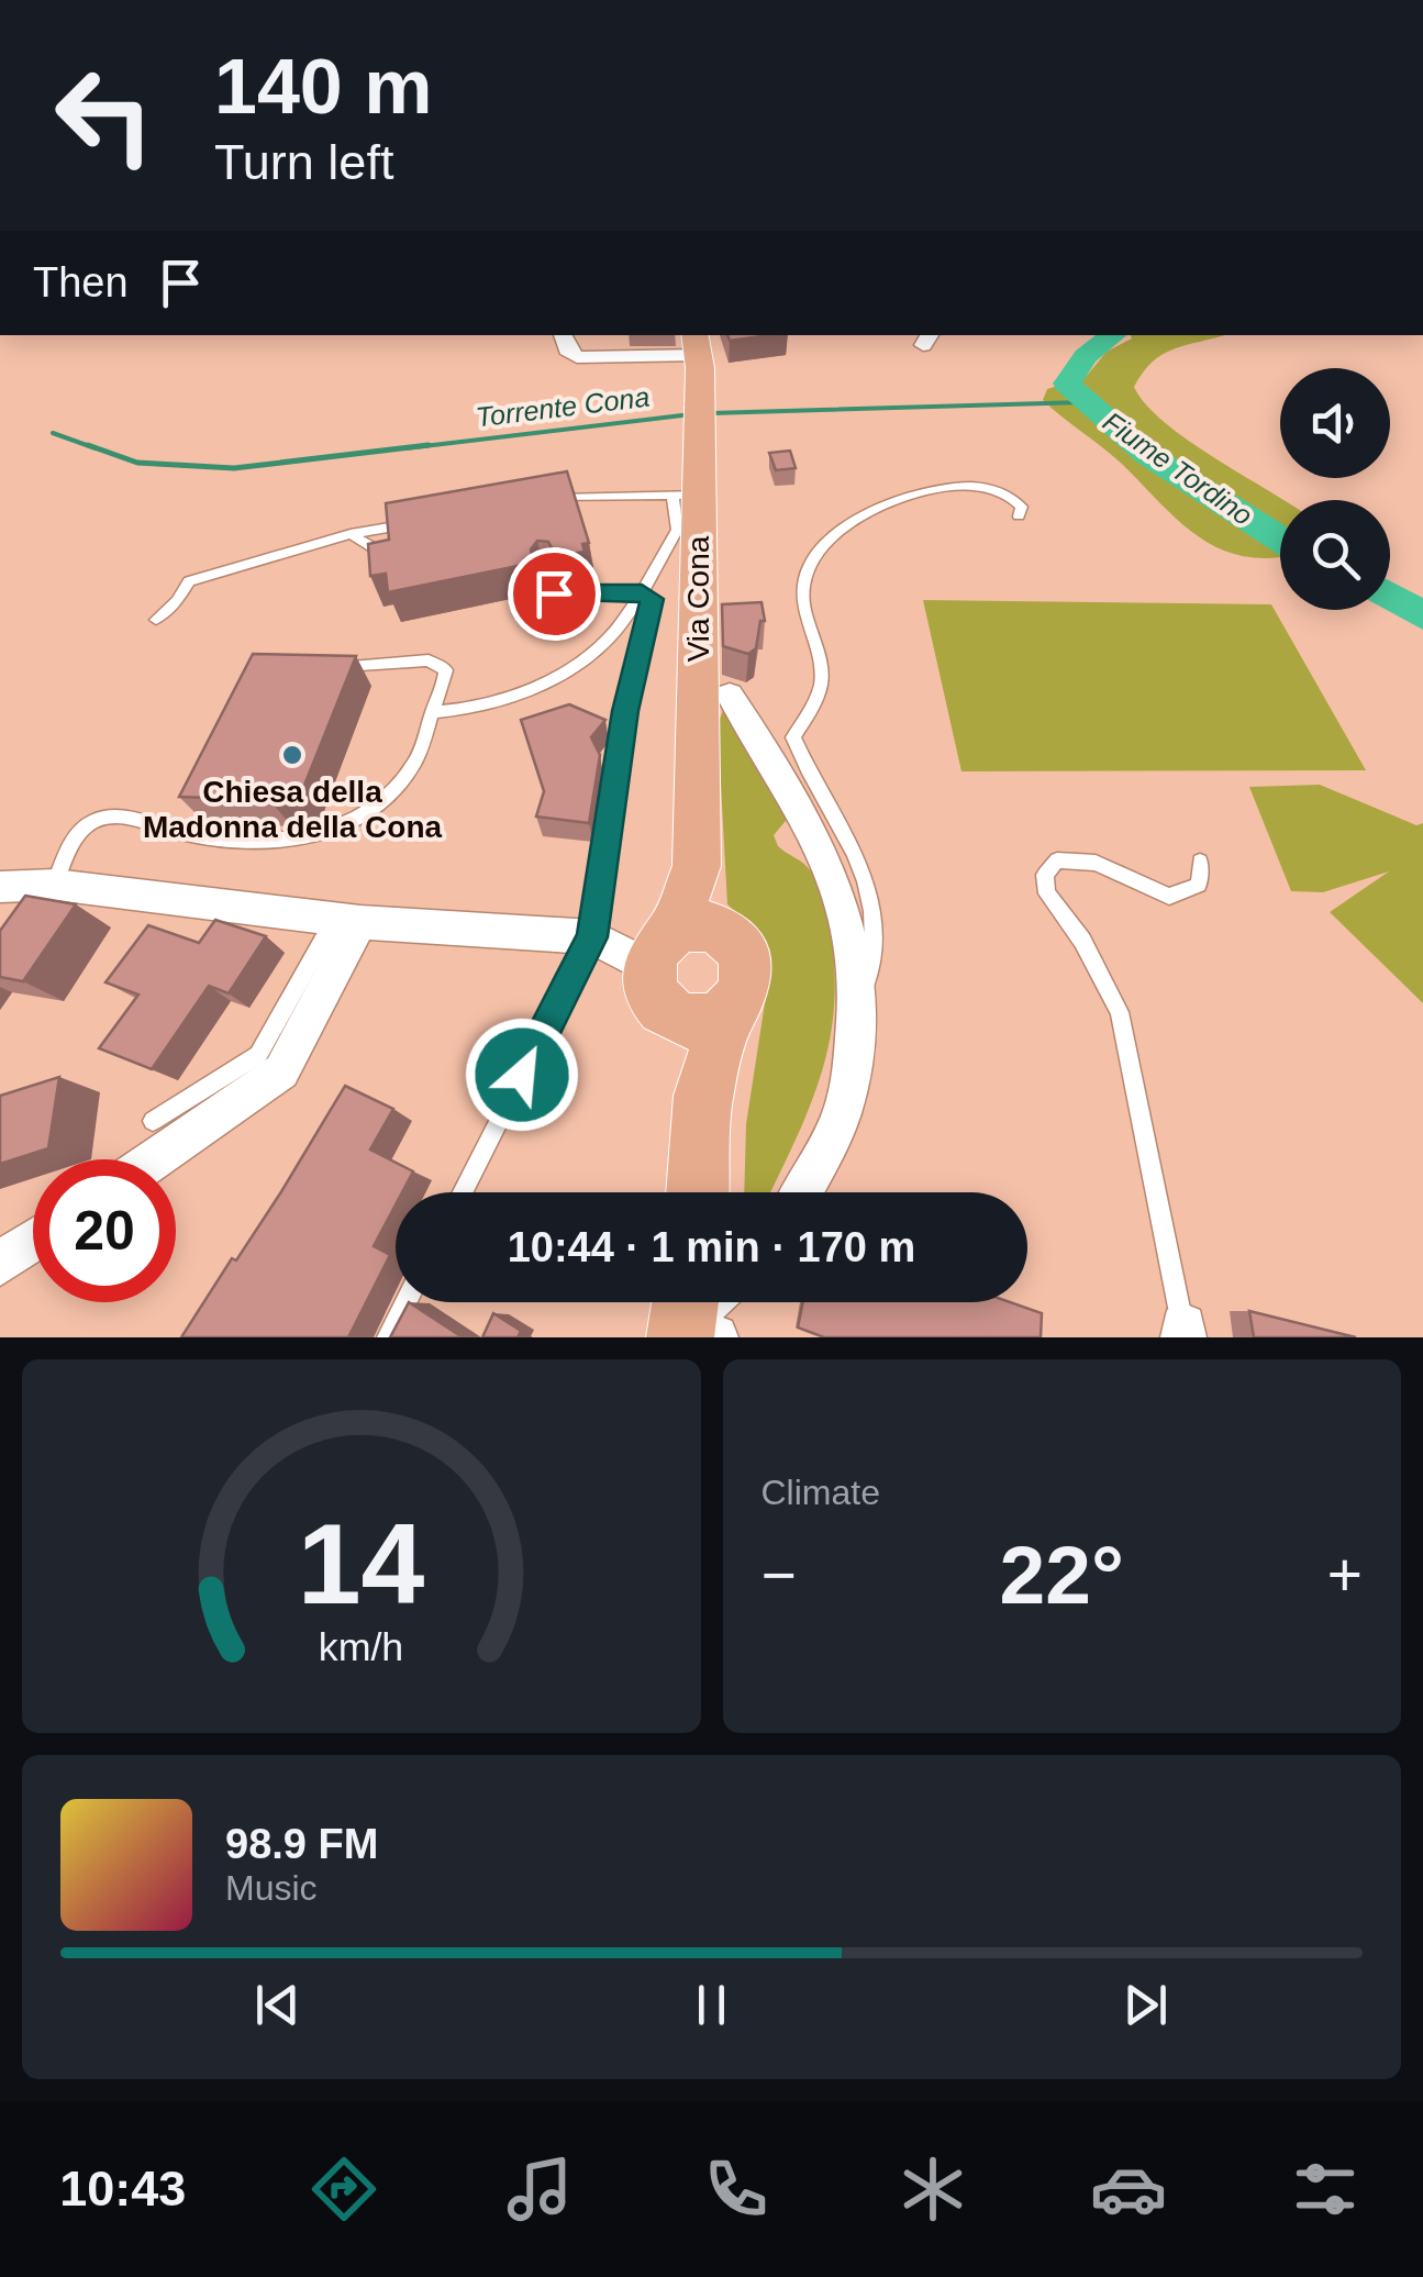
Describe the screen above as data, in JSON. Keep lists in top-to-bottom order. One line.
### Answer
{"streets":{"main road":["Via Cona"]},"water":["Torrente Cona","Fiume Tordino"],"places":["Chiesa della Madonna della Cona"],"page":{"turn":["140 m","Turn left"],"then":"Then","limit":"20","trip":"10:44 · 1 min · 170 m","tile":"Climate","heat":["−","22°","+"],"song":["98.9 FM","Music"],"tabs":"10:43","gauge":["14","km/h"]}}
